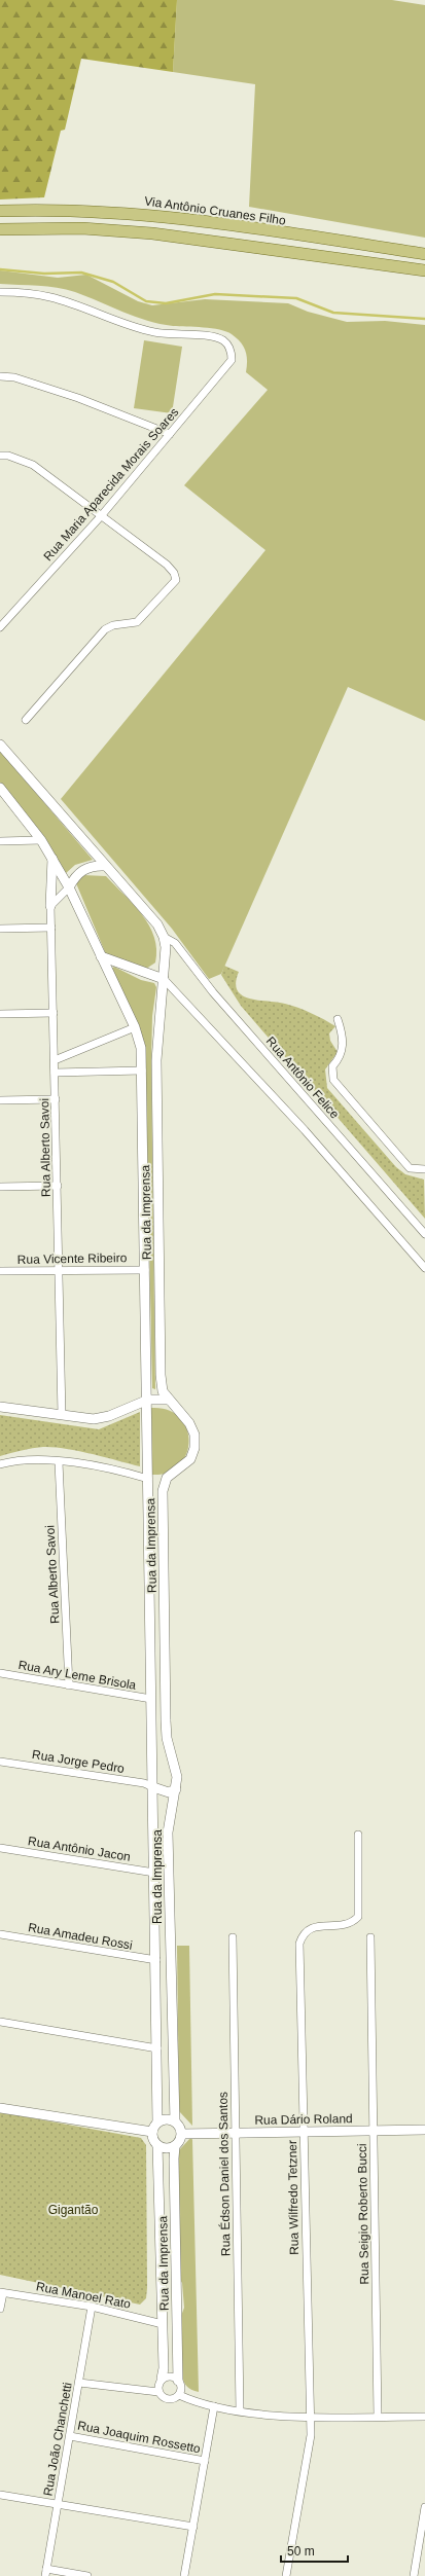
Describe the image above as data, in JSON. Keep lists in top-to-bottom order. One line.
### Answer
{"streets":{"main road":["Via Antônio Cruanes Filho"],"street":["Rua Maria Aparecida Morais Soares","Rua Antônio Felice","Rua Alberto Savoi","Rua da Imprensa","Rua Vicente Ribeiro","Rua Ary Leme Brisola","Rua Jorge Pedro","Rua Antônio Jacon","Rua Amadeu Rossi","Rua Dário Roland","Rua Édson Daniel dos Santos","Rua Wilfredo Tetzner","Rua Seigio Roberto Bucci","Rua Manoel Rato","Rua Joaquim Rossetto","Rua João Chanchetti"]},"crossings":[["Rua Antônio Felice","Rua da Imprensa"],["Rua Alberto Savoi","Rua Vicente Ribeiro"],["Rua Alberto Savoi","Rua Ary Leme Brisola"],["Rua da Imprensa","Rua Vicente Ribeiro"],["Rua da Imprensa","Rua Ary Leme Brisola"],["Rua da Imprensa","Rua Jorge Pedro"],["Rua da Imprensa","Rua Antônio Jacon"],["Rua da Imprensa","Rua Amadeu Rossi"],["Rua da Imprensa","Rua Dário Roland"],["Rua da Imprensa","Rua Manoel Rato"],["Rua Dário Roland","Rua Édson Daniel dos Santos"],["Rua Dário Roland","Rua Wilfredo Tetzner"],["Rua Dário Roland","Rua Seigio Roberto Bucci"],["Rua Manoel Rato","Rua João Chanchetti"],["Rua Joaquim Rossetto","Rua João Chanchetti"]],"parks":["Gigantão"],"scale_bar":"50 m"}
